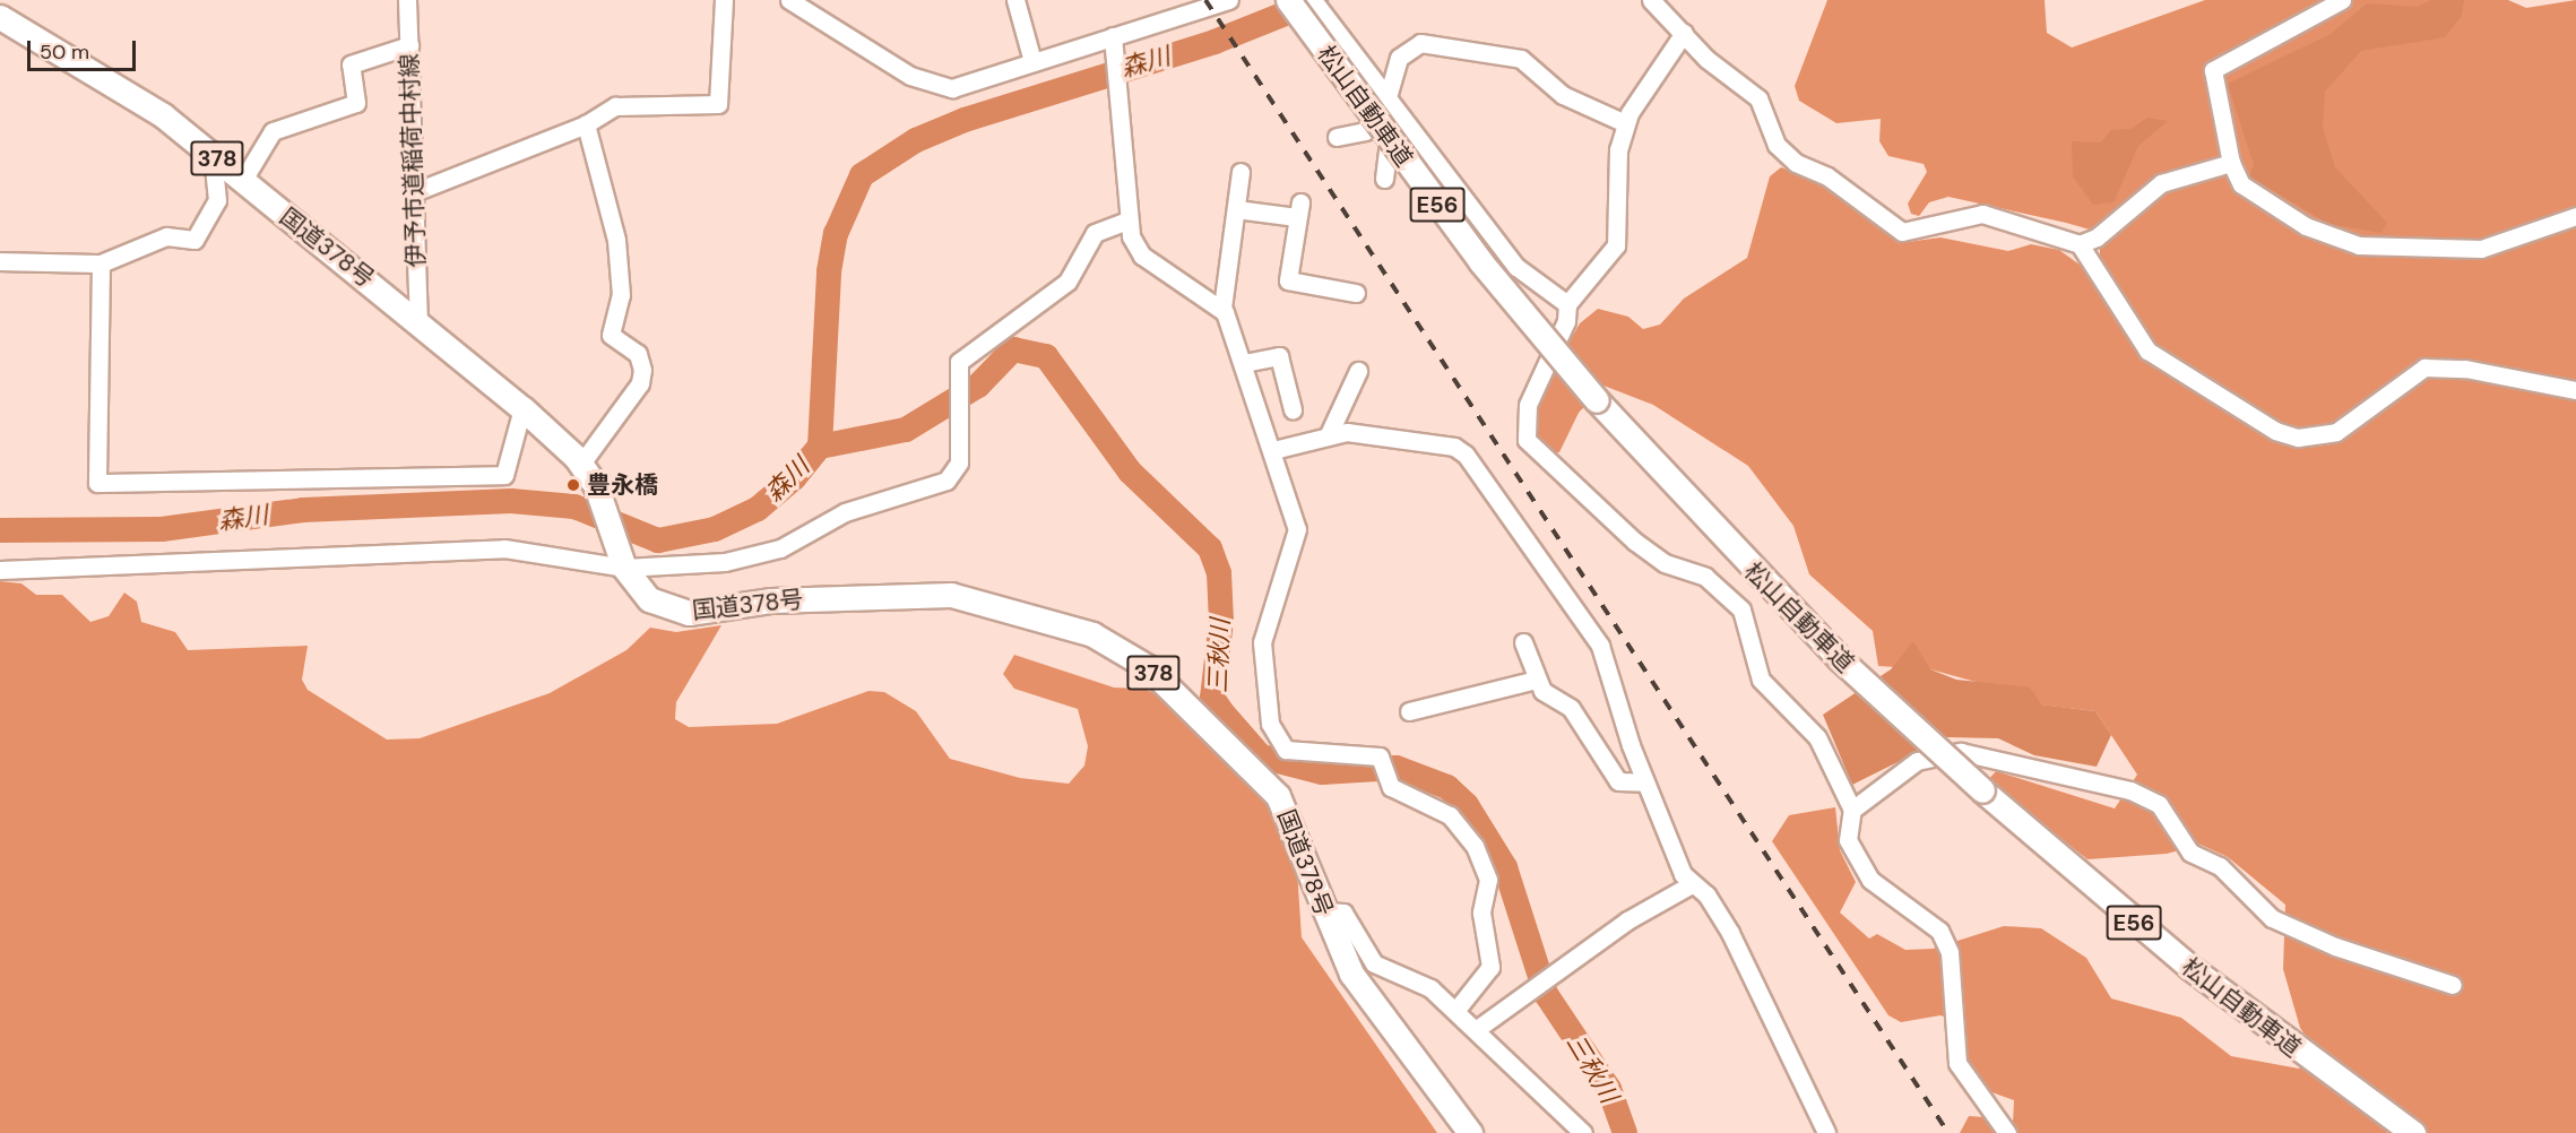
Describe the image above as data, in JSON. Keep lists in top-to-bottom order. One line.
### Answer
{"streets":{"highway":["松山自動車道","378","E56","国道378号"],"street":["伊予市道稲荷中村線"]},"crossings":[["伊予市道稲荷中村線","国道378号"]],"water":["森川","三秋川"],"places":["豊永橋"],"scale_bar":"50 m"}
